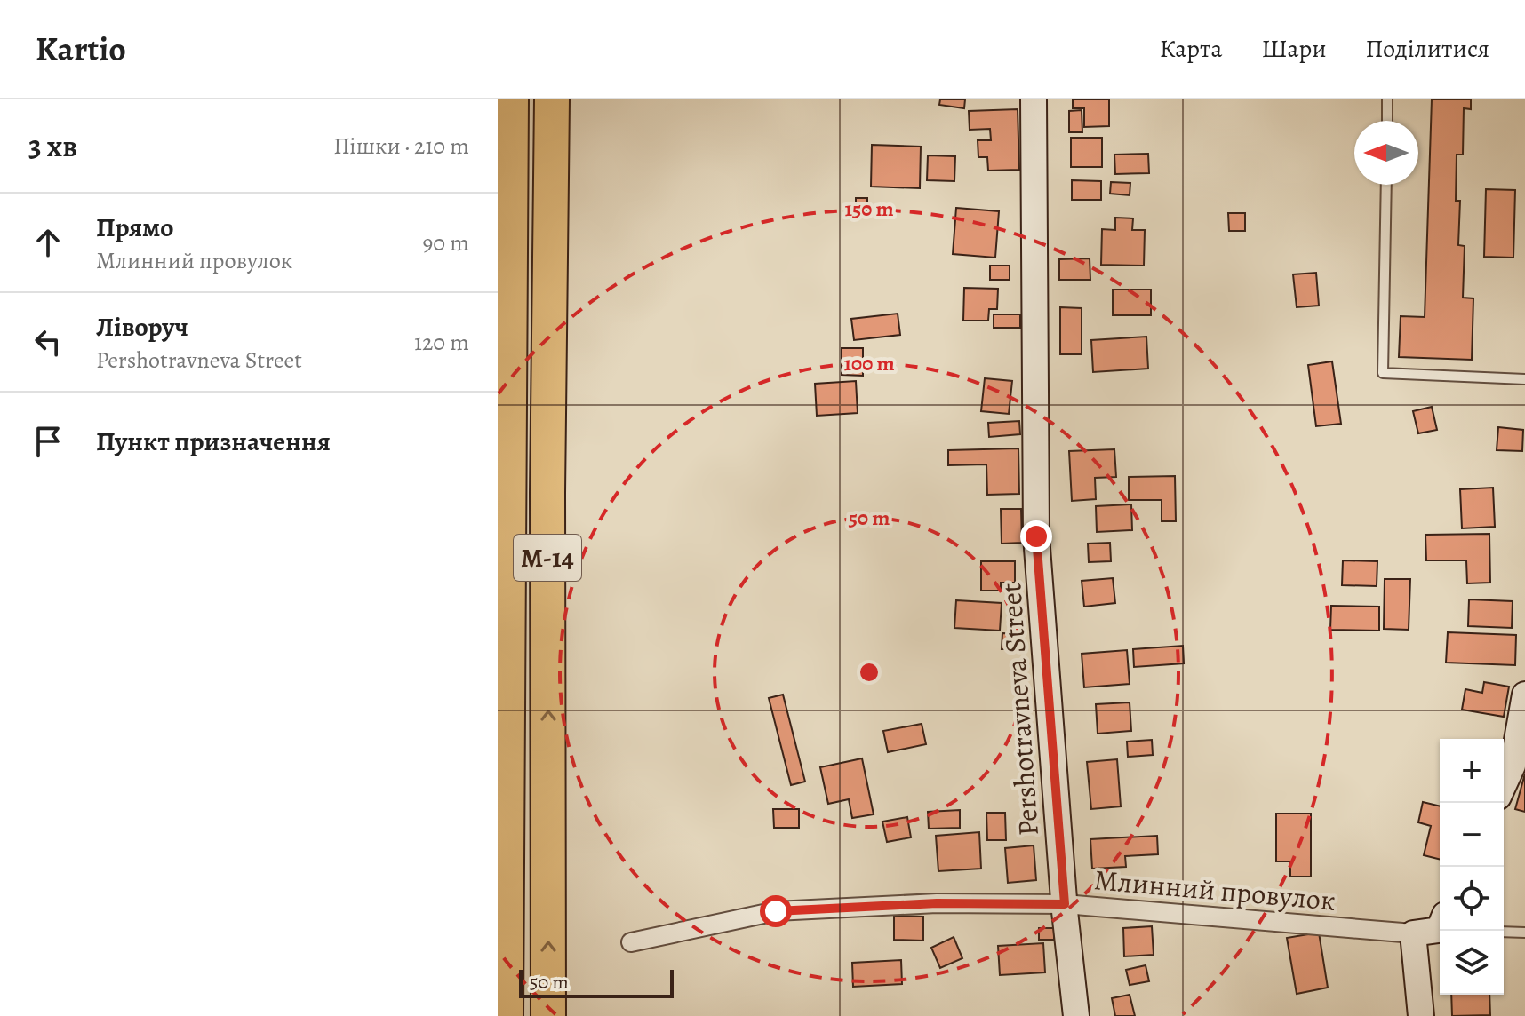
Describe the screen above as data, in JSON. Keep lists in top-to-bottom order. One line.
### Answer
{"streets":{"highway":["М-14"],"street":["Pershotravneva Street","Млинний провулок"]},"crossings":[["Pershotravneva Street","Млинний провулок"]],"scale_bar":"50 m","north":"left","page":{"header":"Kartio","nav":["Карта","Шари","Поділитися"],"heading":["3 хв","Пішки · 210 m"],"list":[["Прямо","Млинний провулок","90 m"],["Ліворуч","Pershotravneva Street","120 m"],"Пункт призначення"],"map_buttons":["+","−"],"scale":"50 m"},"rings":["150 m","100 m","50 m"]}
